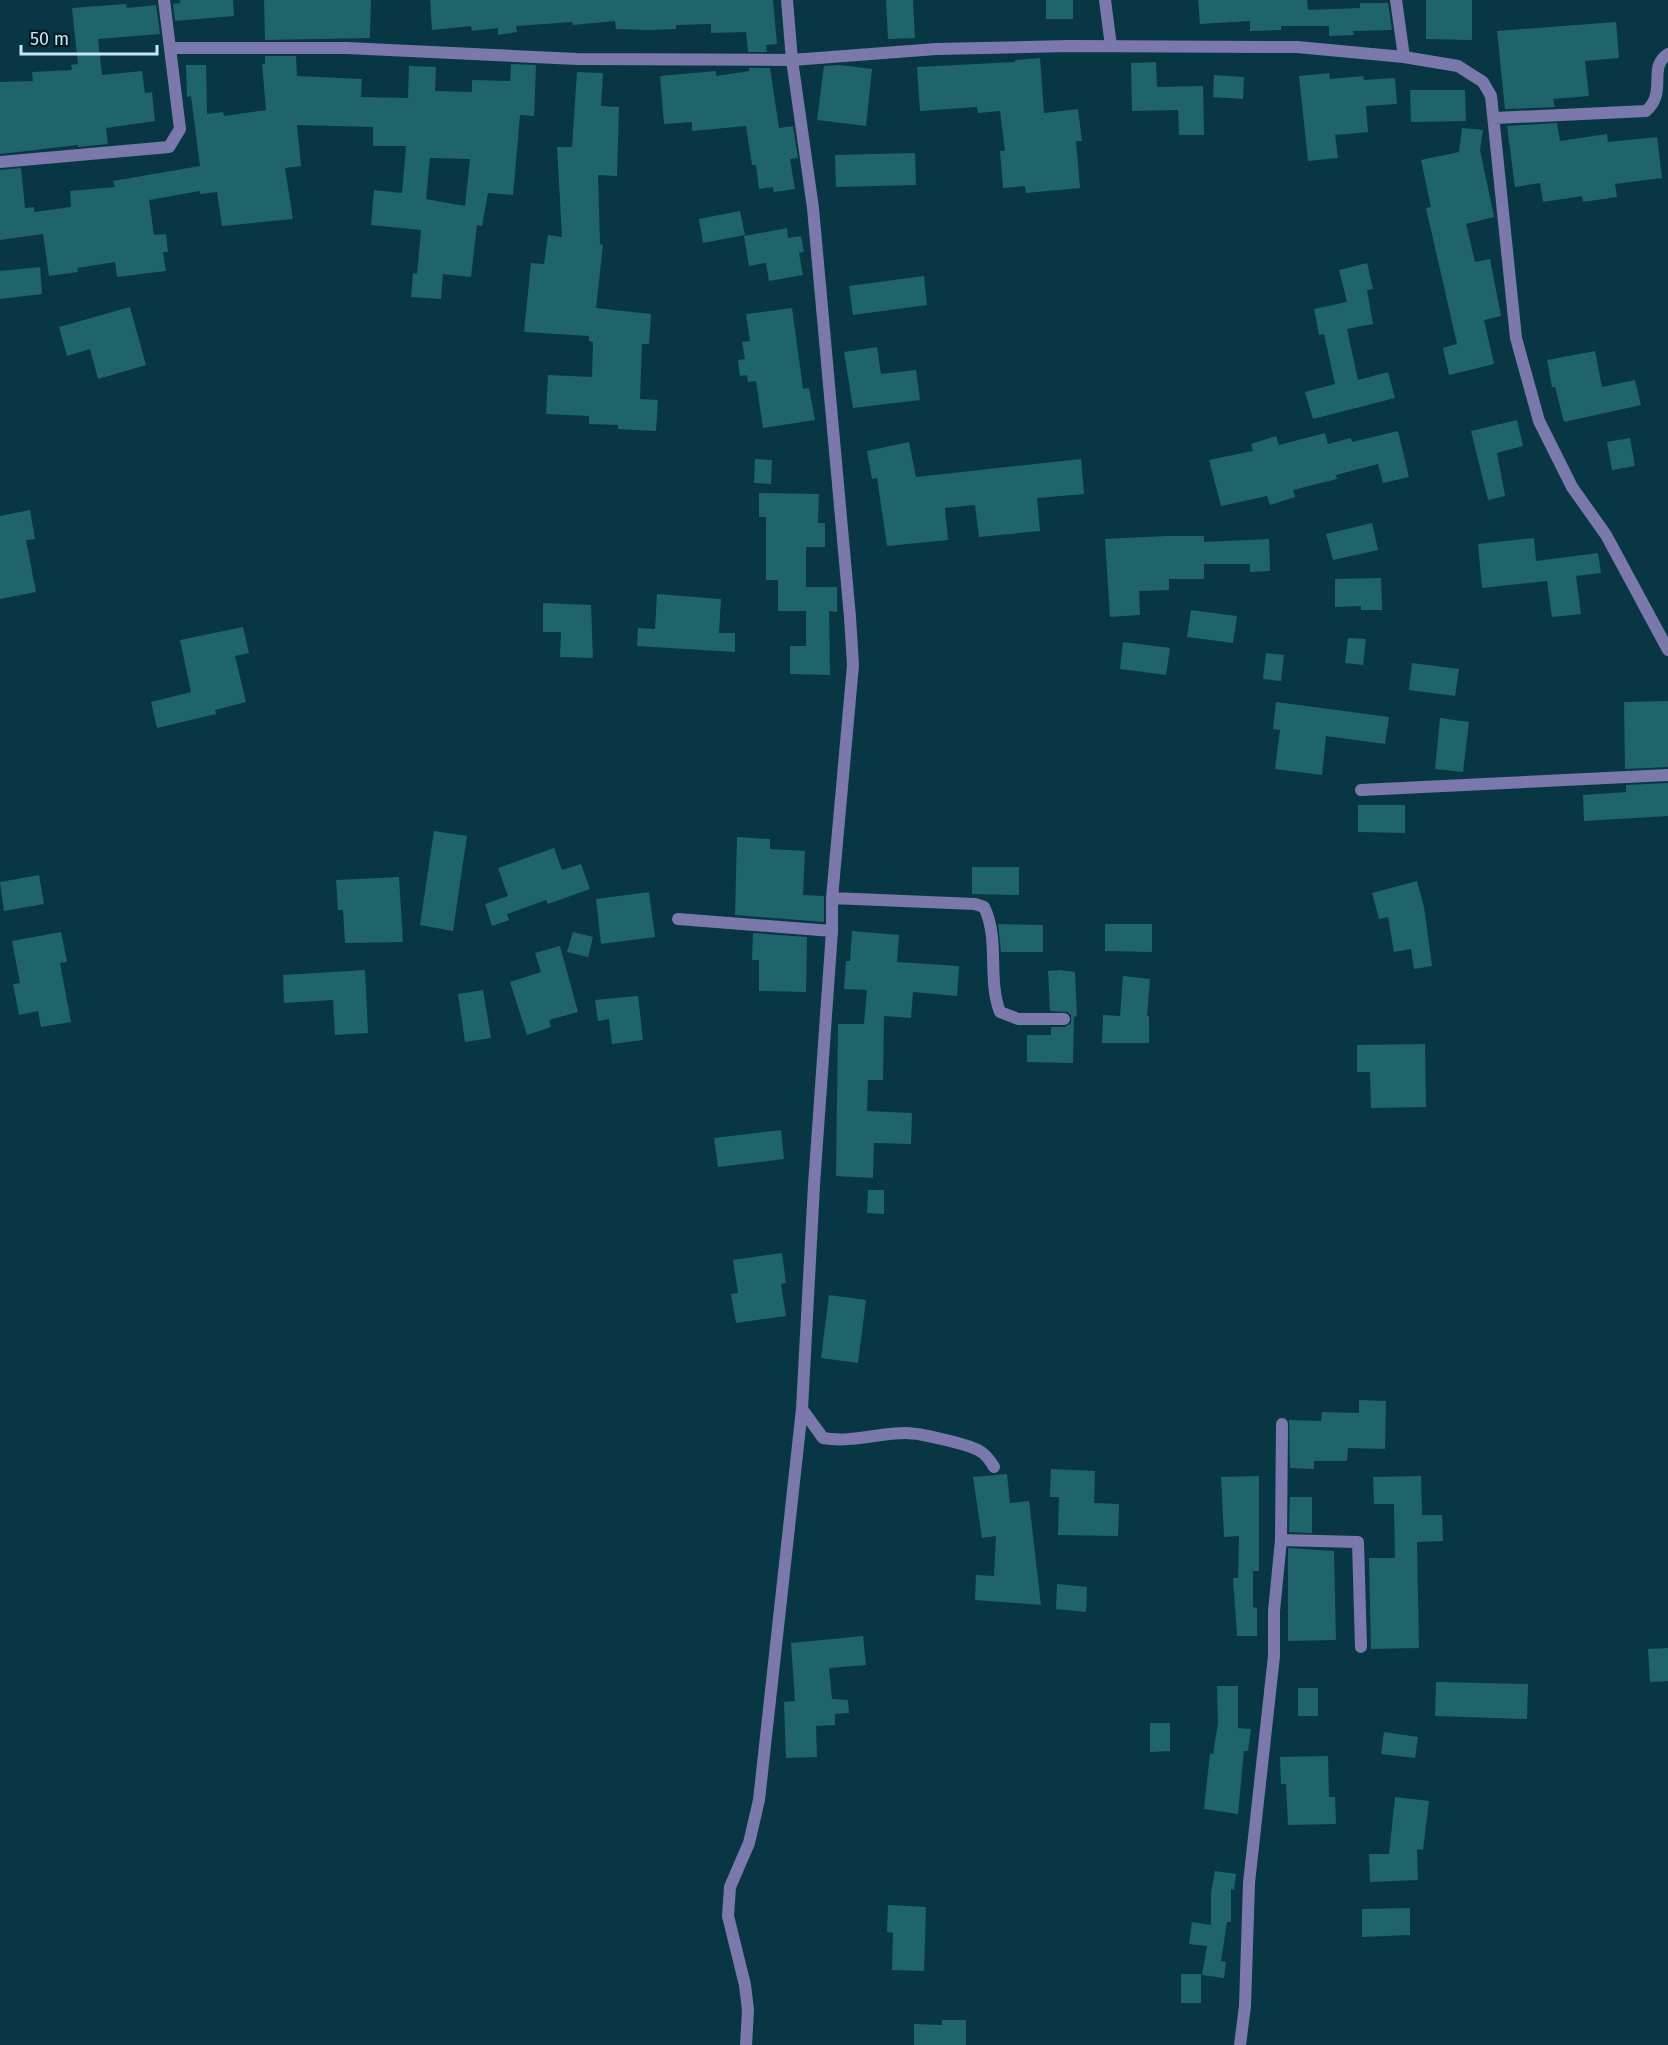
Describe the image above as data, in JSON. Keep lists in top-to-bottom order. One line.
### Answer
{"scale_bar":"50 m"}
